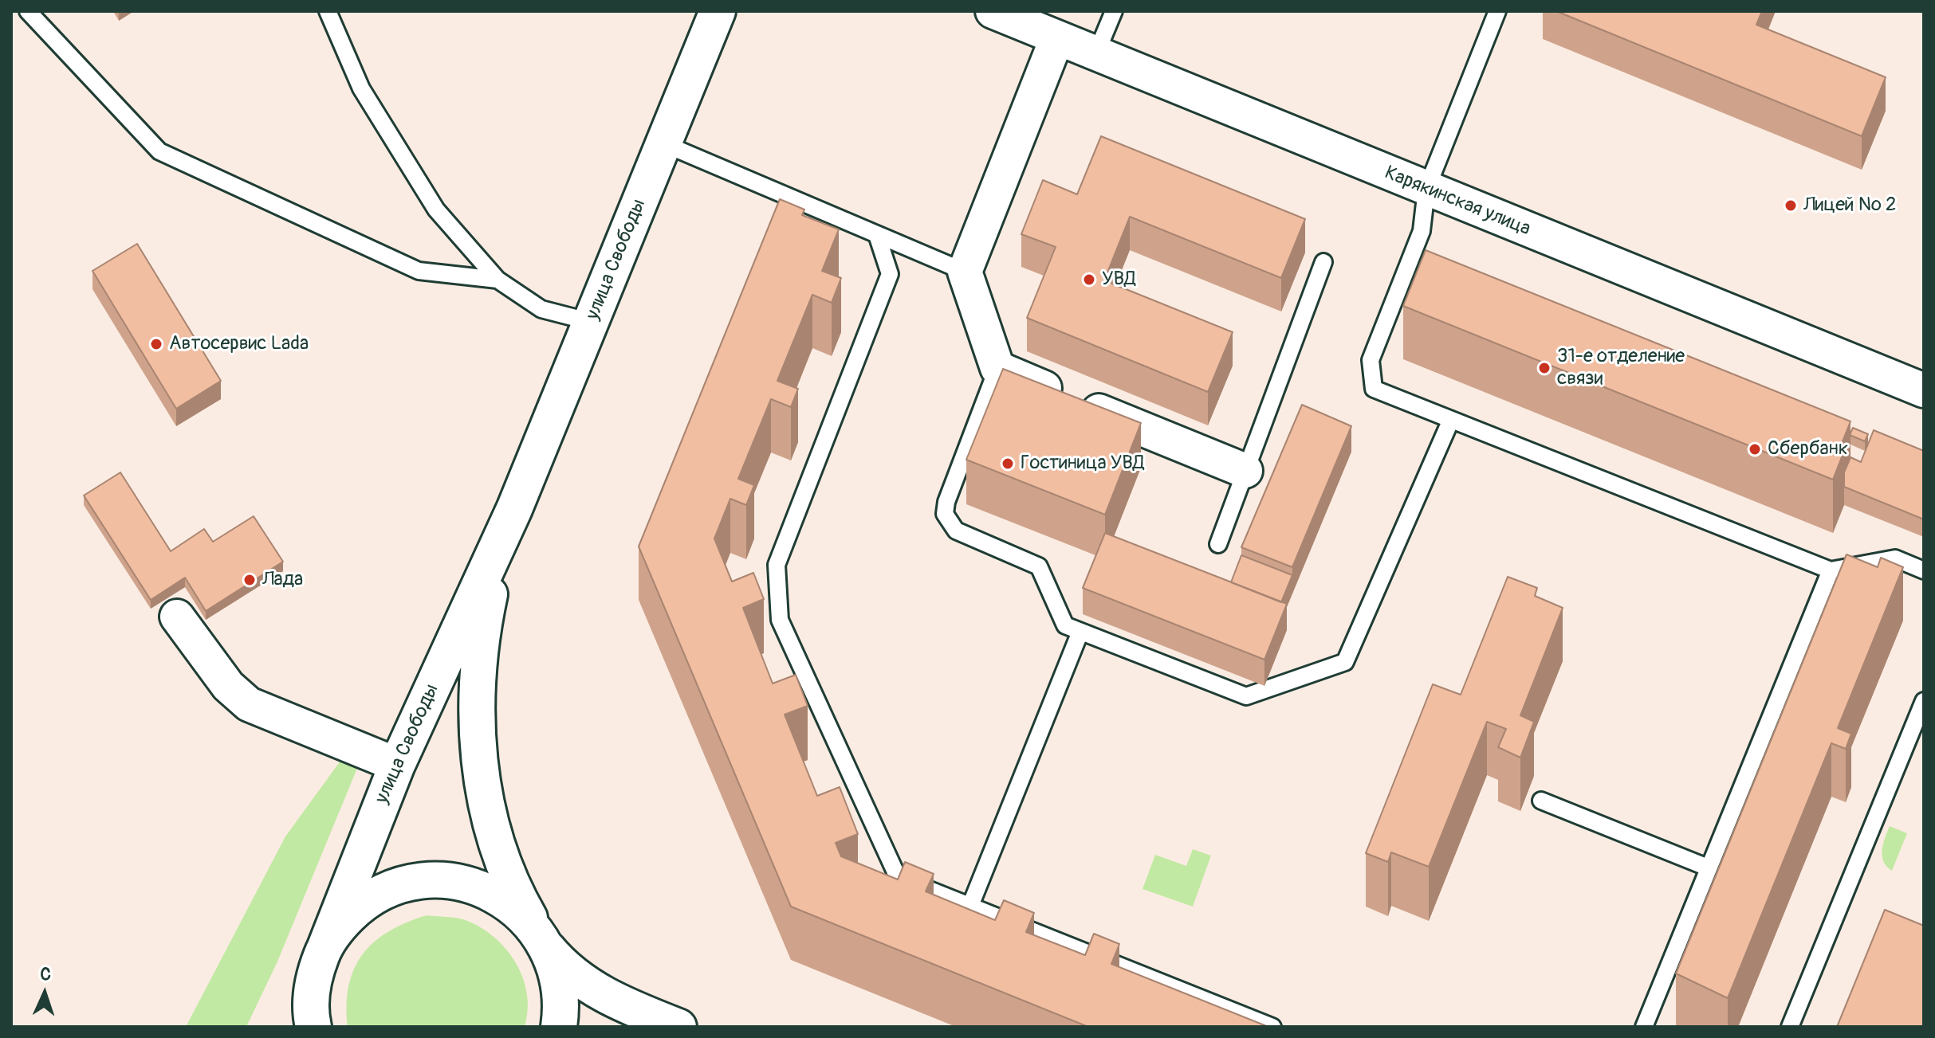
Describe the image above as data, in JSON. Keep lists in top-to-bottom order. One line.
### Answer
{"streets":{"main road":["улица Свободы"],"street":["Карякинская улица"]},"places":["Лицей № 2","УВД","Автосервис Lada","31-е отделение связи","Сбербанк","Гостиница УВД","Лада"],"north":"top"}
